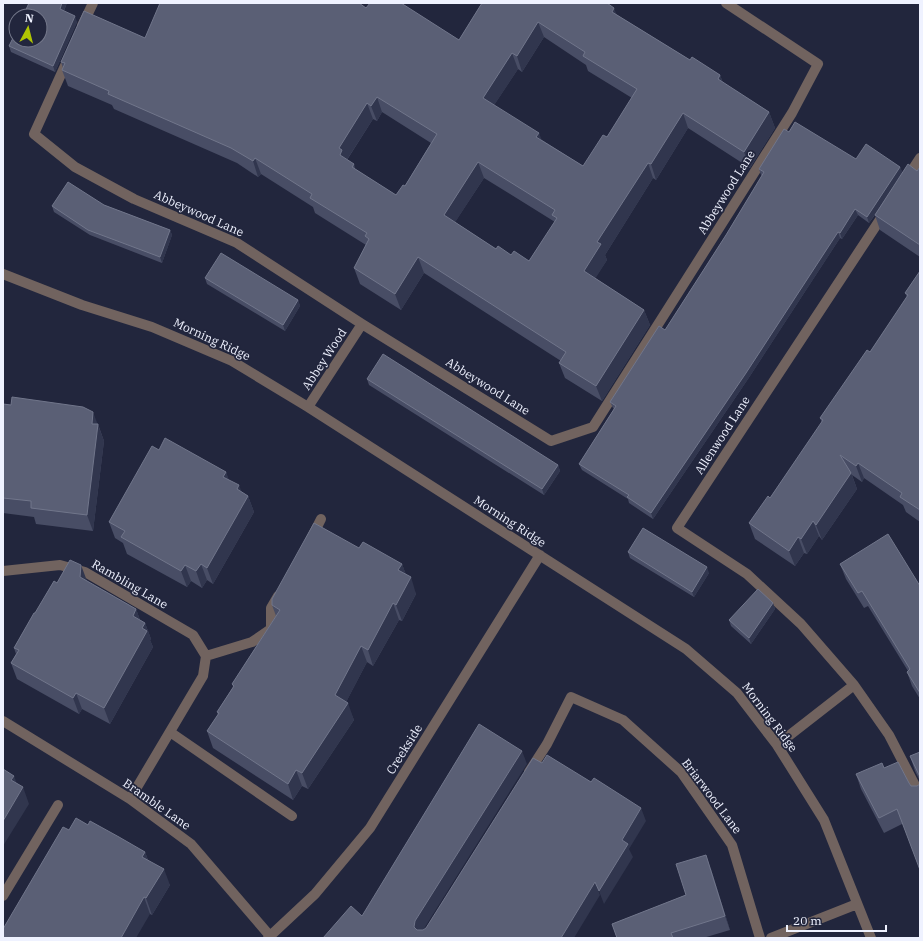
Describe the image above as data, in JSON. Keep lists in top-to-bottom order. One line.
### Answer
{"streets":{"street":["Abbeywood Lane","Morning Ridge","Abbey Wood","Allenwood Lane","Rambling Lane","Creekside","Briarwood Lane","Bramble Lane"]},"crossings":[["Abbeywood Lane","Abbey Wood"],["Morning Ridge","Abbey Wood"],["Morning Ridge","Creekside"],["Creekside","Bramble Lane"]],"scale_bar":"20 m","north":"top"}
